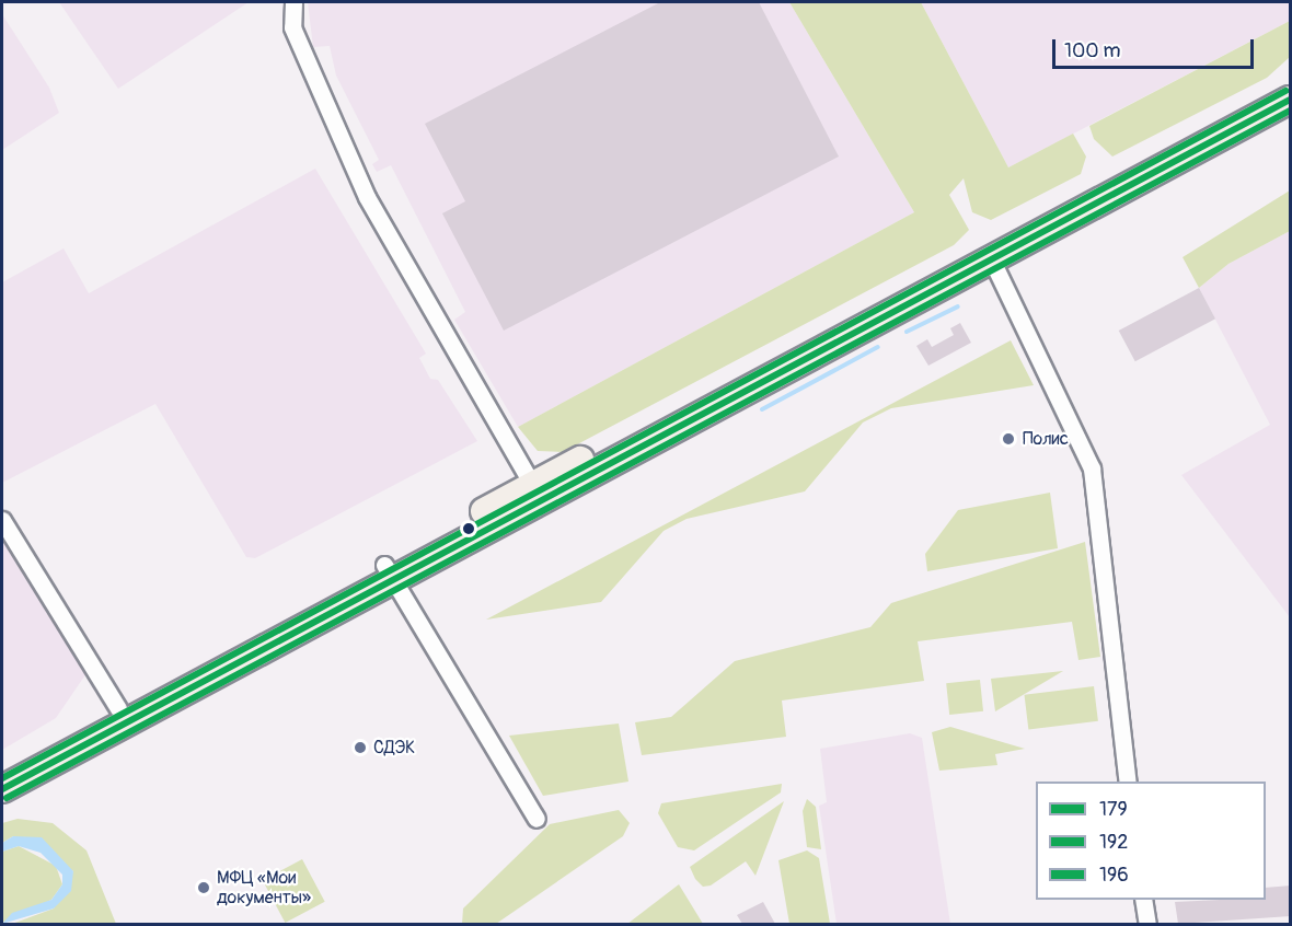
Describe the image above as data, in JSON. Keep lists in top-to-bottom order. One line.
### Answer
{"places":["Полис","СДЭК","МФЦ «Мои документы»"],"lines":["transit line 196","transit line 179","transit line 192"],"legend":["179","192","196"],"scale_bar":"100 m"}
